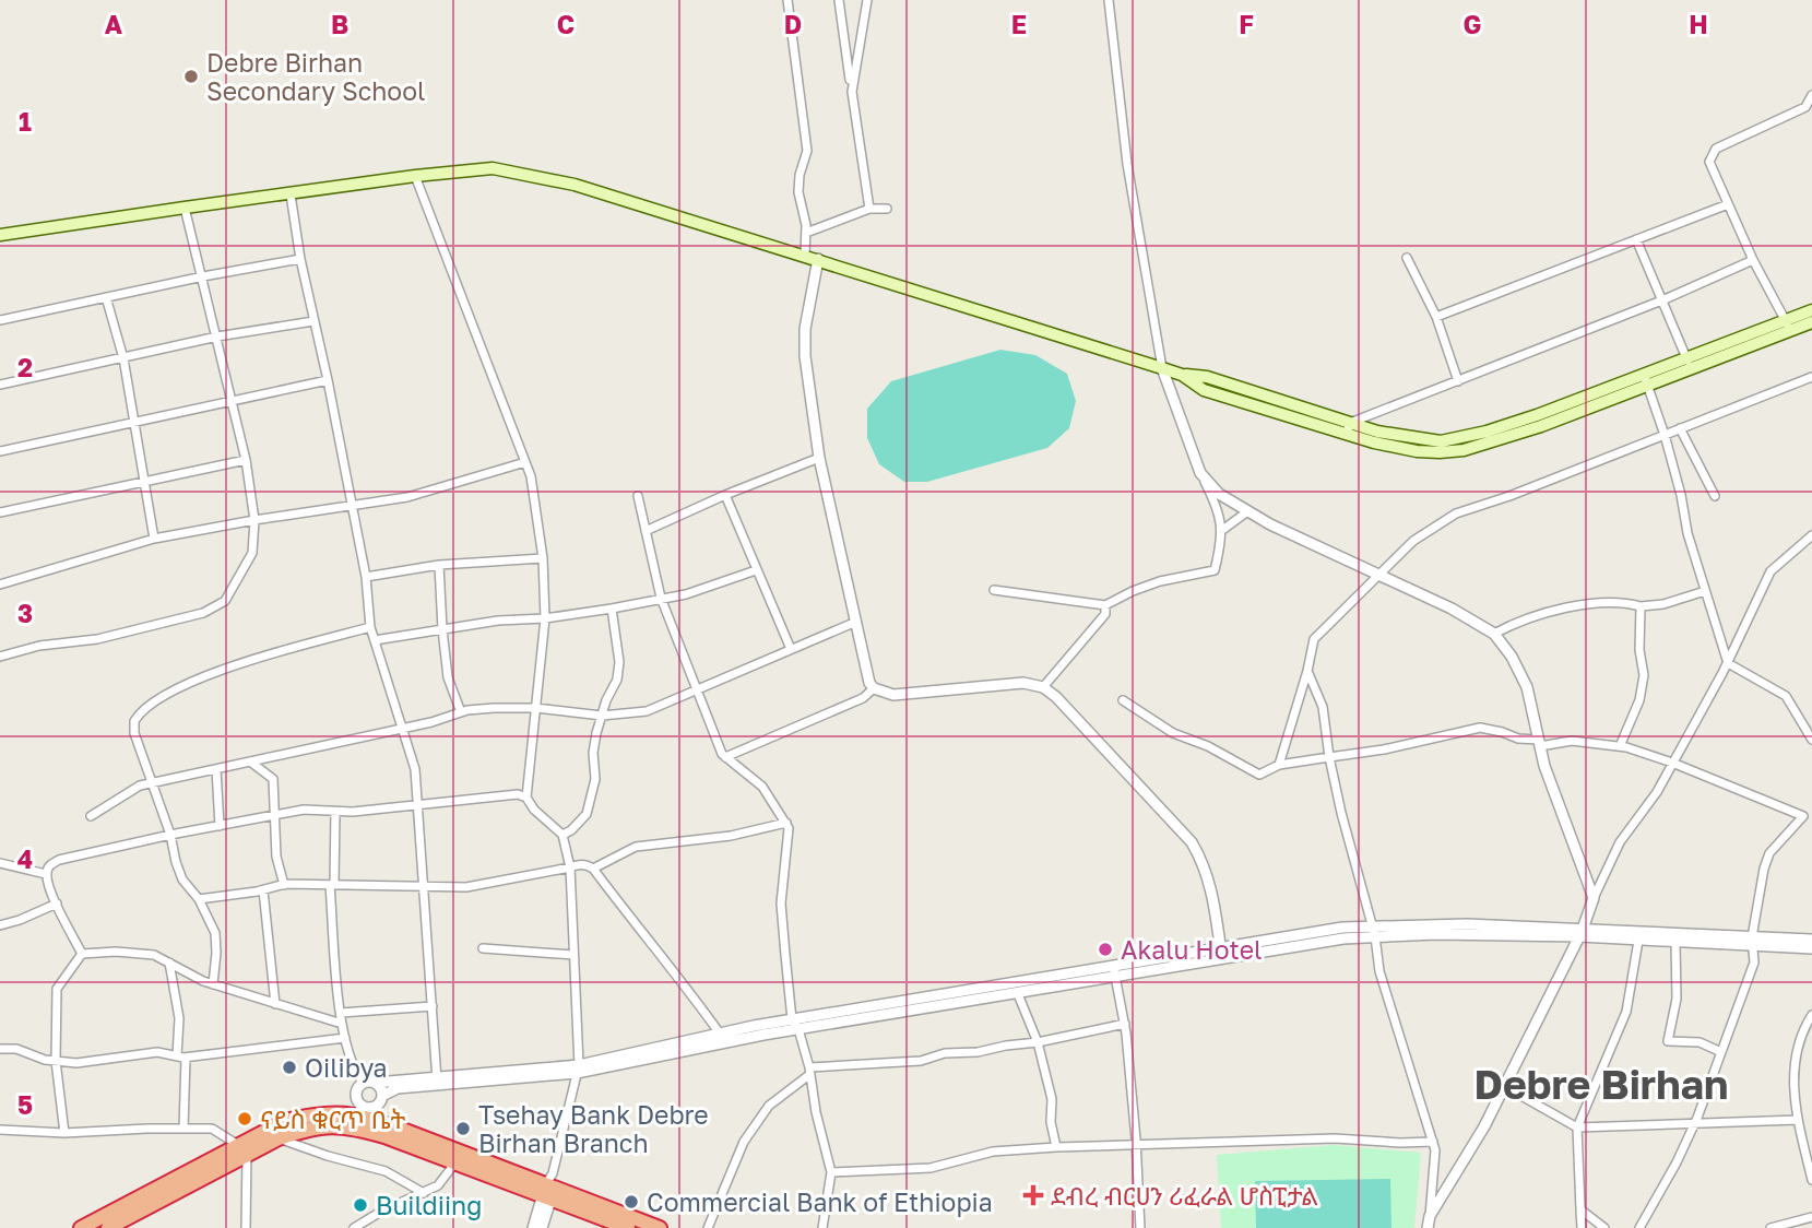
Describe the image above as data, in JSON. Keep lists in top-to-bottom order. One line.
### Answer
{"districts":["Debre Birhan"],"places":{"other":["Debre Birhan Secondary School","Akalu Hotel","Oilibya","ናይስ ቁርጥ ቤት","Tsehay Bank Debre Birhan Branch","Commercial Bank of Ethiopia","Buildiing"],"health":["ደብረ ብርሀን ሪፈራል ሆስፒታል"]},"grid":{"columns":["A","B","C","D","E","F","G","H"],"rows":["1","2","3","4","5"]}}
